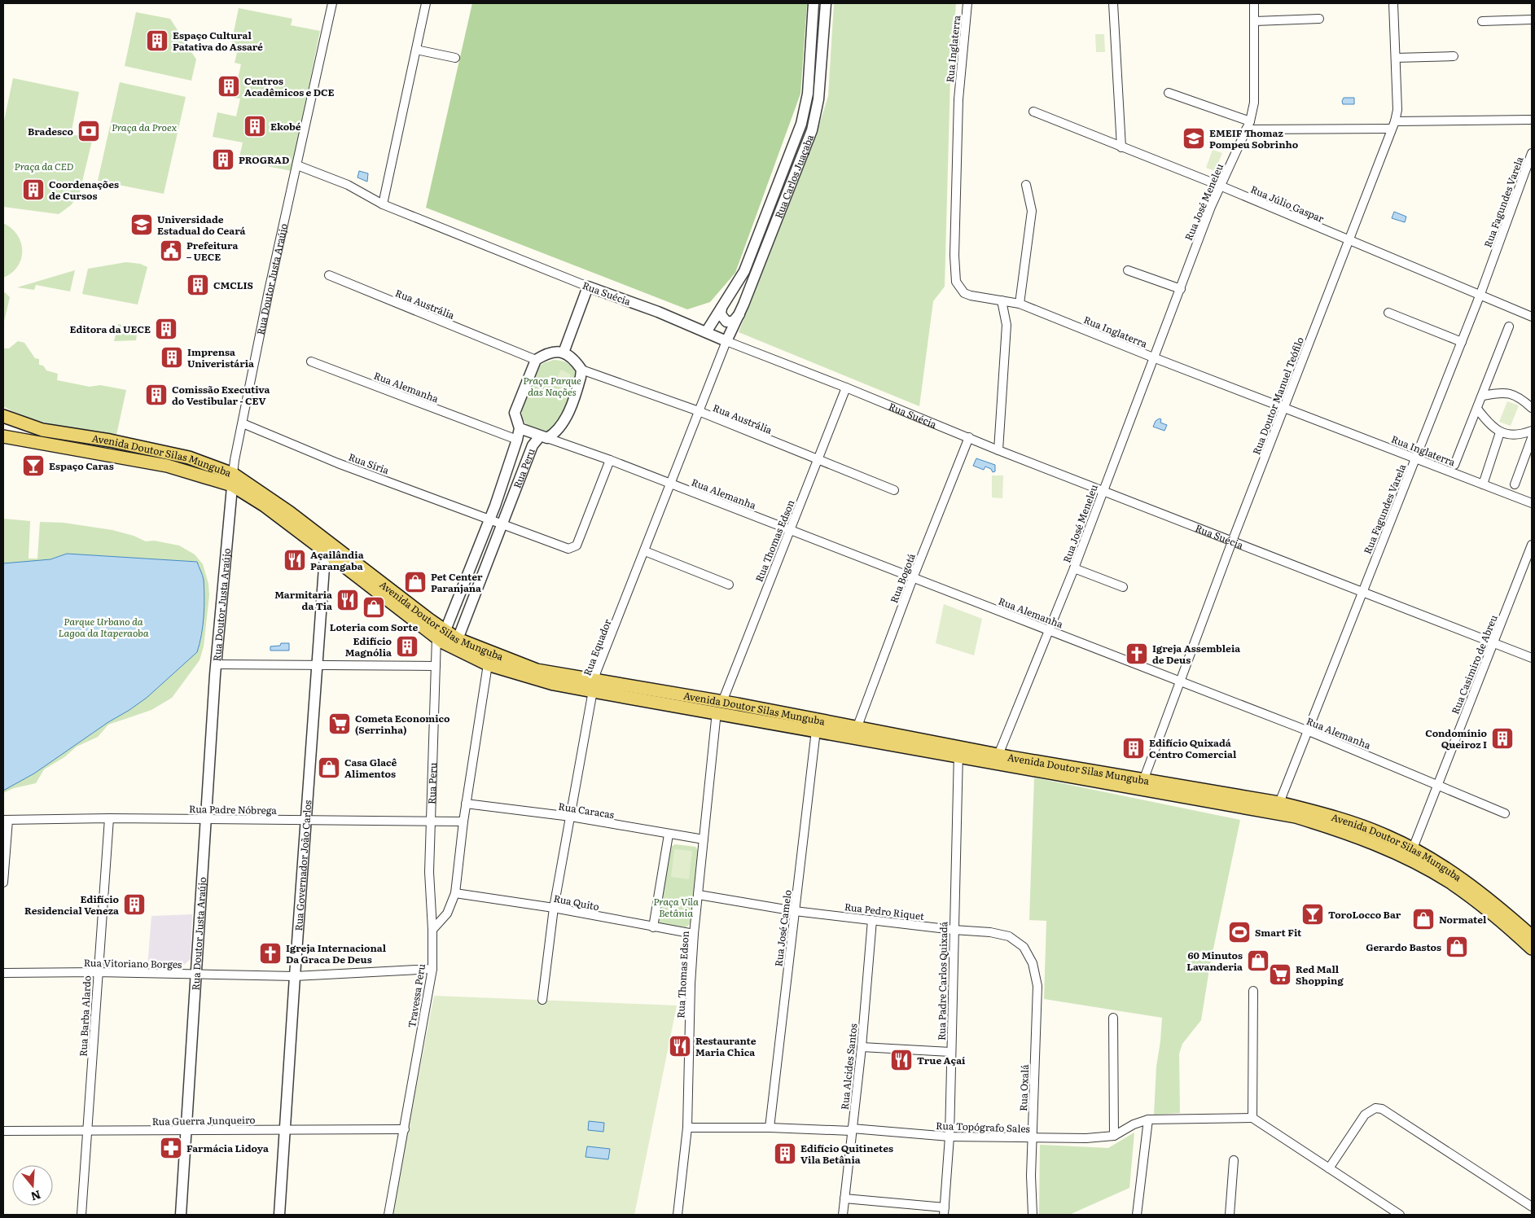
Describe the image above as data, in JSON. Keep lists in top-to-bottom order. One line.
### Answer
{"streets":{"main road":["Avenida Doutor Silas Munguba"],"street":["Rua Inglaterra","Rua Carlos Juaçaba","Rua José Meneleu","Rua Fagundes Varela","Rua Júlio Gaspar","Rua Doutor Justa Araújo","Rua Suécia","Rua Austrália","Rua Alemanha","Rua Doutor Manuel Teófilo","Rua Síria","Rua Peru","Rua Thomas Edson","Rua Bogotá","Rua Equador","Rua Casimiro de Abreu","Rua Padre Nóbrega","Rua Caracas","Rua Governador João Carlos","Rua Quito","Rua Pedro Riquet","Rua José Camelo","Rua Vitoriano Borges","Rua Padre Carlos Quixadá","Travessa Peru","Rua Barba Alardo","Rua Alcides Santos","Rua Oxalá","Rua Guerra Junqueiro","Rua Topógrafo Sales"]},"crossings":[["Rua Inglaterra","Rua José Meneleu"],["Rua Inglaterra","Rua Fagundes Varela"],["Rua Inglaterra","Rua Doutor Manuel Teófilo"],["Rua Carlos Juaçaba","Rua Suécia"],["Rua Carlos Juaçaba","Rua Equador"],["Rua José Meneleu","Rua Júlio Gaspar"],["Rua José Meneleu","Rua Suécia"],["Rua José Meneleu","Rua Alemanha"],["Rua José Meneleu","Avenida Doutor Silas Munguba"],["Rua Fagundes Varela","Rua Júlio Gaspar"],["Rua Fagundes Varela","Rua Suécia"],["Rua Fagundes Varela","Rua Alemanha"],["Rua Fagundes Varela","Avenida Doutor Silas Munguba"],["Rua Júlio Gaspar","Rua Doutor Manuel Teófilo"],["Rua Doutor Justa Araújo","Rua Suécia"],["Rua Doutor Justa Araújo","Avenida Doutor Silas Munguba"],["Rua Doutor Justa Araújo","Rua Síria"],["Rua Doutor Justa Araújo","Rua Padre Nóbrega"],["Rua Doutor Justa Araújo","Rua Vitoriano Borges"],["Rua Doutor Justa Araújo","Rua Guerra Junqueiro"],["Rua Suécia","Rua Doutor Manuel Teófilo"],["Rua Suécia","Rua Thomas Edson"],["Rua Suécia","Rua Bogotá"],["Rua Suécia","Rua Equador"],["Rua Suécia","Rua Casimiro de Abreu"],["Rua Austrália","Rua Peru"],["Rua Austrália","Rua Thomas Edson"],["Rua Austrália","Rua Equador"],["Rua Alemanha","Rua Doutor Manuel Teófilo"],["Rua Alemanha","Rua Peru"],["Rua Alemanha","Rua Thomas Edson"],["Rua Alemanha","Rua Bogotá"],["Rua Alemanha","Rua Equador"],["Rua Alemanha","Rua Casimiro de Abreu"],["Rua Doutor Manuel Teófilo","Avenida Doutor Silas Munguba"],["Avenida Doutor Silas Munguba","Rua Peru"],["Avenida Doutor Silas Munguba","Rua Thomas Edson"],["Avenida Doutor Silas Munguba","Rua Bogotá"],["Avenida Doutor Silas Munguba","Rua Equador"],["Avenida Doutor Silas Munguba","Rua Casimiro de Abreu"],["Avenida Doutor Silas Munguba","Rua Governador João Carlos"],["Avenida Doutor Silas Munguba","Rua José Camelo"],["Avenida Doutor Silas Munguba","Rua Padre Carlos Quixadá"],["Rua Síria","Rua Peru"],["Rua Peru","Rua Padre Nóbrega"],["Rua Peru","Travessa Peru"],["Rua Thomas Edson","Rua Caracas"],["Rua Thomas Edson","Rua Quito"],["Rua Thomas Edson","Rua Pedro Riquet"],["Rua Thomas Edson","Rua Topógrafo Sales"],["Rua Equador","Rua Caracas"],["Rua Equador","Rua Quito"],["Rua Padre Nóbrega","Rua Governador João Carlos"],["Rua Padre Nóbrega","Rua Barba Alardo"],["Rua Governador João Carlos","Rua Vitoriano Borges"],["Rua Governador João Carlos","Rua Guerra Junqueiro"],["Rua Pedro Riquet","Rua José Camelo"],["Rua Pedro Riquet","Rua Padre Carlos Quixadá"],["Rua Pedro Riquet","Rua Alcides Santos"],["Rua Pedro Riquet","Rua Oxalá"],["Rua José Camelo","Rua Topógrafo Sales"],["Rua Vitoriano Borges","Travessa Peru"],["Rua Vitoriano Borges","Rua Barba Alardo"],["Rua Padre Carlos Quixadá","Rua Topógrafo Sales"],["Travessa Peru","Rua Guerra Junqueiro"],["Rua Barba Alardo","Rua Guerra Junqueiro"],["Rua Alcides Santos","Rua Topógrafo Sales"],["Rua Oxalá","Rua Topógrafo Sales"]],"parks":["Praça da Proex","Praça da CED","Praça Parque das Nações","Parque Urbano da Lagoa da Itaperaoba","Praça Vila Betânia"],"places":{"building":["Espaço Cultural Patativa do Assaré","Centros Acadêmicos e DCE","Ekobé","PROGRAD","Coordenações de Cursos","CMCLIS","Editora da UECE","Imprensa Univeristária","Comissão Executiva do Vestibular - CEV","Edifício Magnólia","Condomínio Queiroz I","Edifício Quixadá Centro Comercial","Edifício Residencial Veneza","Edifício Quitinetes Vila Betânia"],"bank":["Bradesco"],"school or university":["EMEIF Thomaz Pompeu Sobrinho","Universidade Estadual do Ceará"],"public building":["Prefeitura – UECE"],"bar":["Espaço Caras","ToroLocco Bar"],"restaurant":["Açailândia Parangaba","Marmitaria da Tia","Restaurante Maria Chica","True Açaí"],"shop":["Pet Center Paranjana","Loteria com Sorte","Casa Glacê Alimentos","Normatel","Gerardo Bastos","60 Minutos Lavanderia"],"church":["Igreja Assembleia de Deus","Igreja Internacional Da Graca De Deus"],"supermarket":["Cometa Economico (Serrinha)","Red Mall Shopping"],"sports":["Smart Fit"],"pharmacy":["Farmácia Lidoya"]},"north":"bottom"}
